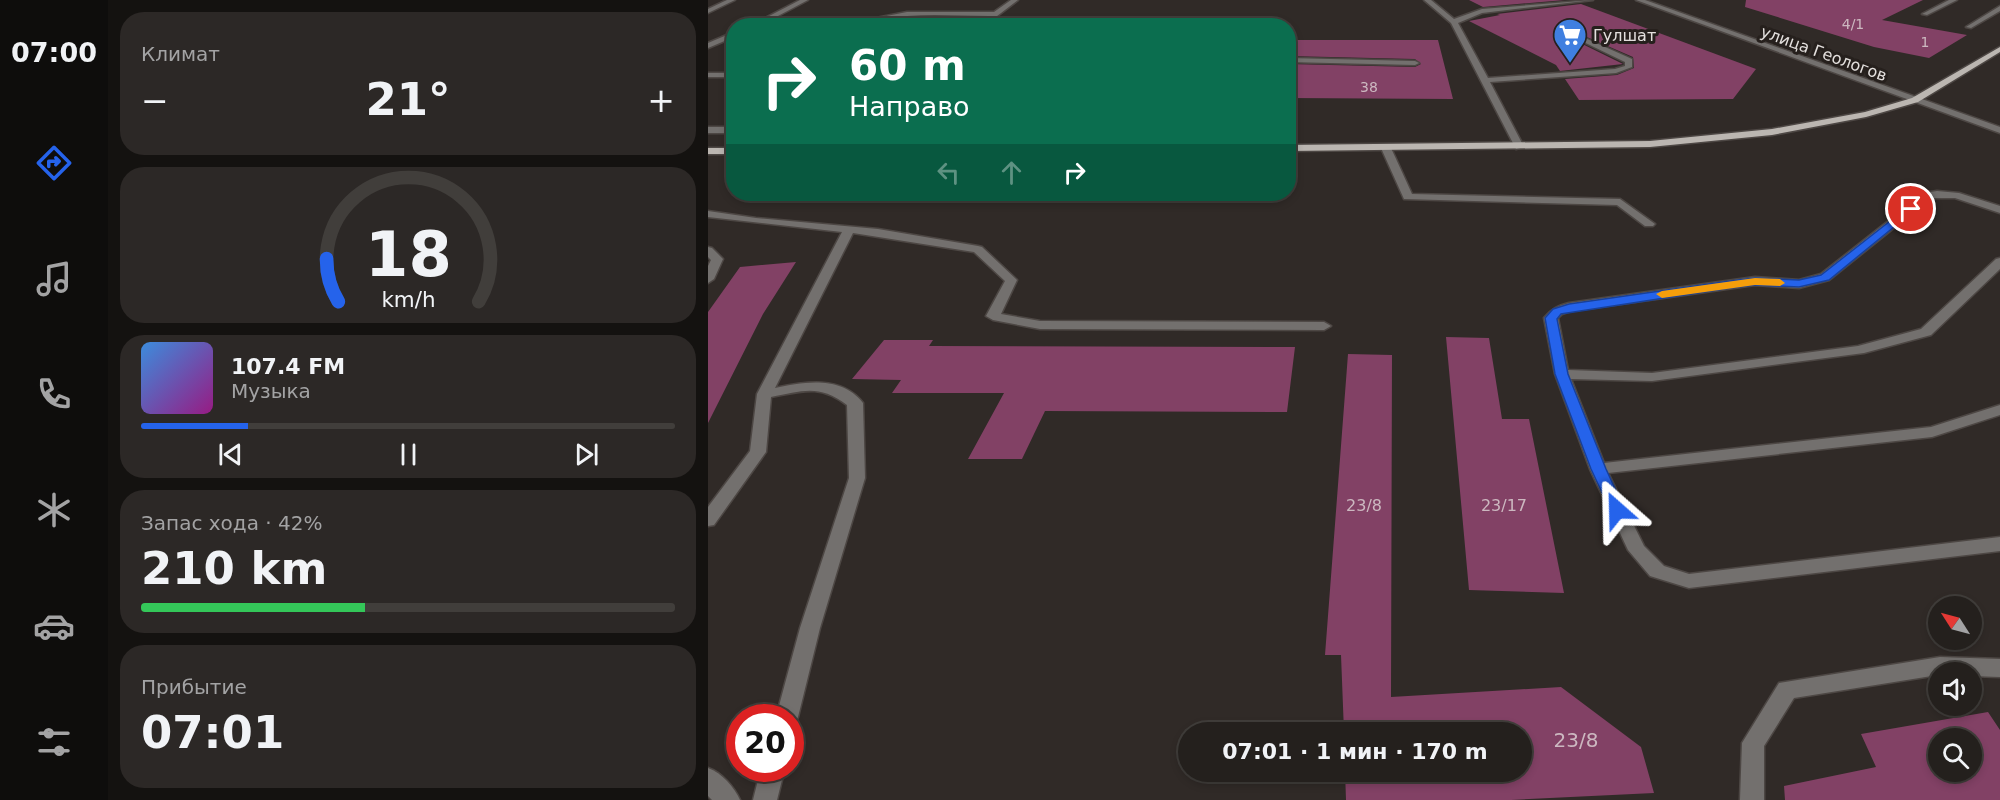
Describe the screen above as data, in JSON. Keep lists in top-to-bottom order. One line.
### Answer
{"streets":{"street":["улица Геологов"]},"places":{"supermarket":["Гулшат"]},"house_numbers":["4/1","1","38","23/8","23/17","23/8"],"north":"top left","page":{"tabs":"07:00","tile":["Климат",["Запас хода · 42%","210 km"],["Прибытие","07:01"]],"turn":["60 m","Направо"],"heat":["−","21°","+"],"song":["107.4 FM","Музыка"],"limit":"20","trip":"07:01 · 1 мин · 170 m","gauge":["18","km/h"]}}
